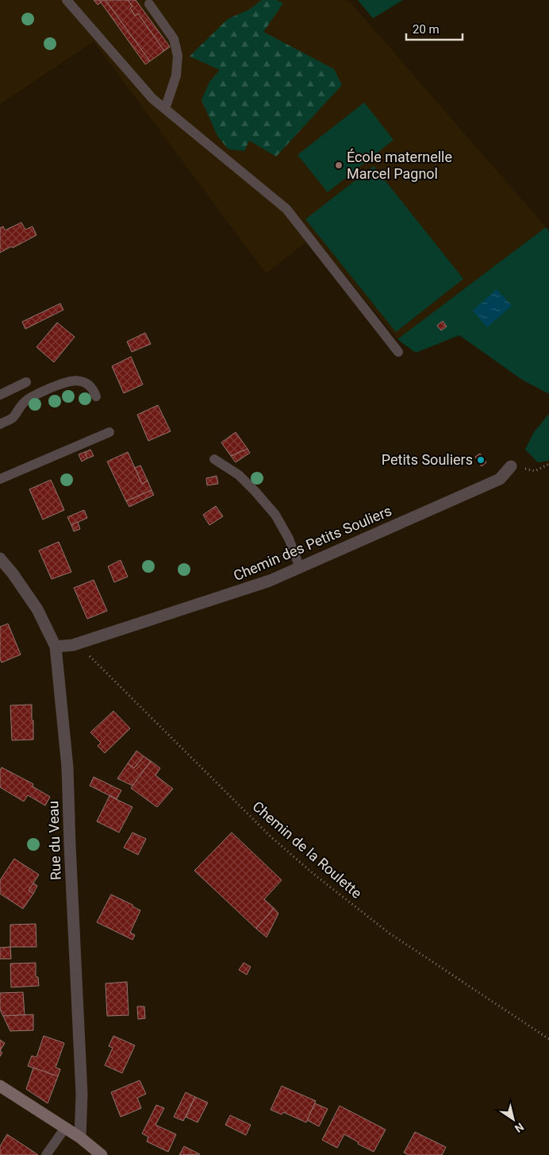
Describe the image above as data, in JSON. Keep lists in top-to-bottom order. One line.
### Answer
{"streets":{"street":["Chemin des Petits Souliers","Rue du Veau"],"path":["Chemin de la Roulette"]},"crossings":[["Chemin des Petits Souliers","Rue du Veau"],["Chemin des Petits Souliers","Chemin de la Roulette"]],"places":["École maternelle Marcel Pagnol","Petits Souliers"],"scale_bar":"20 m","north":"bottom right"}
